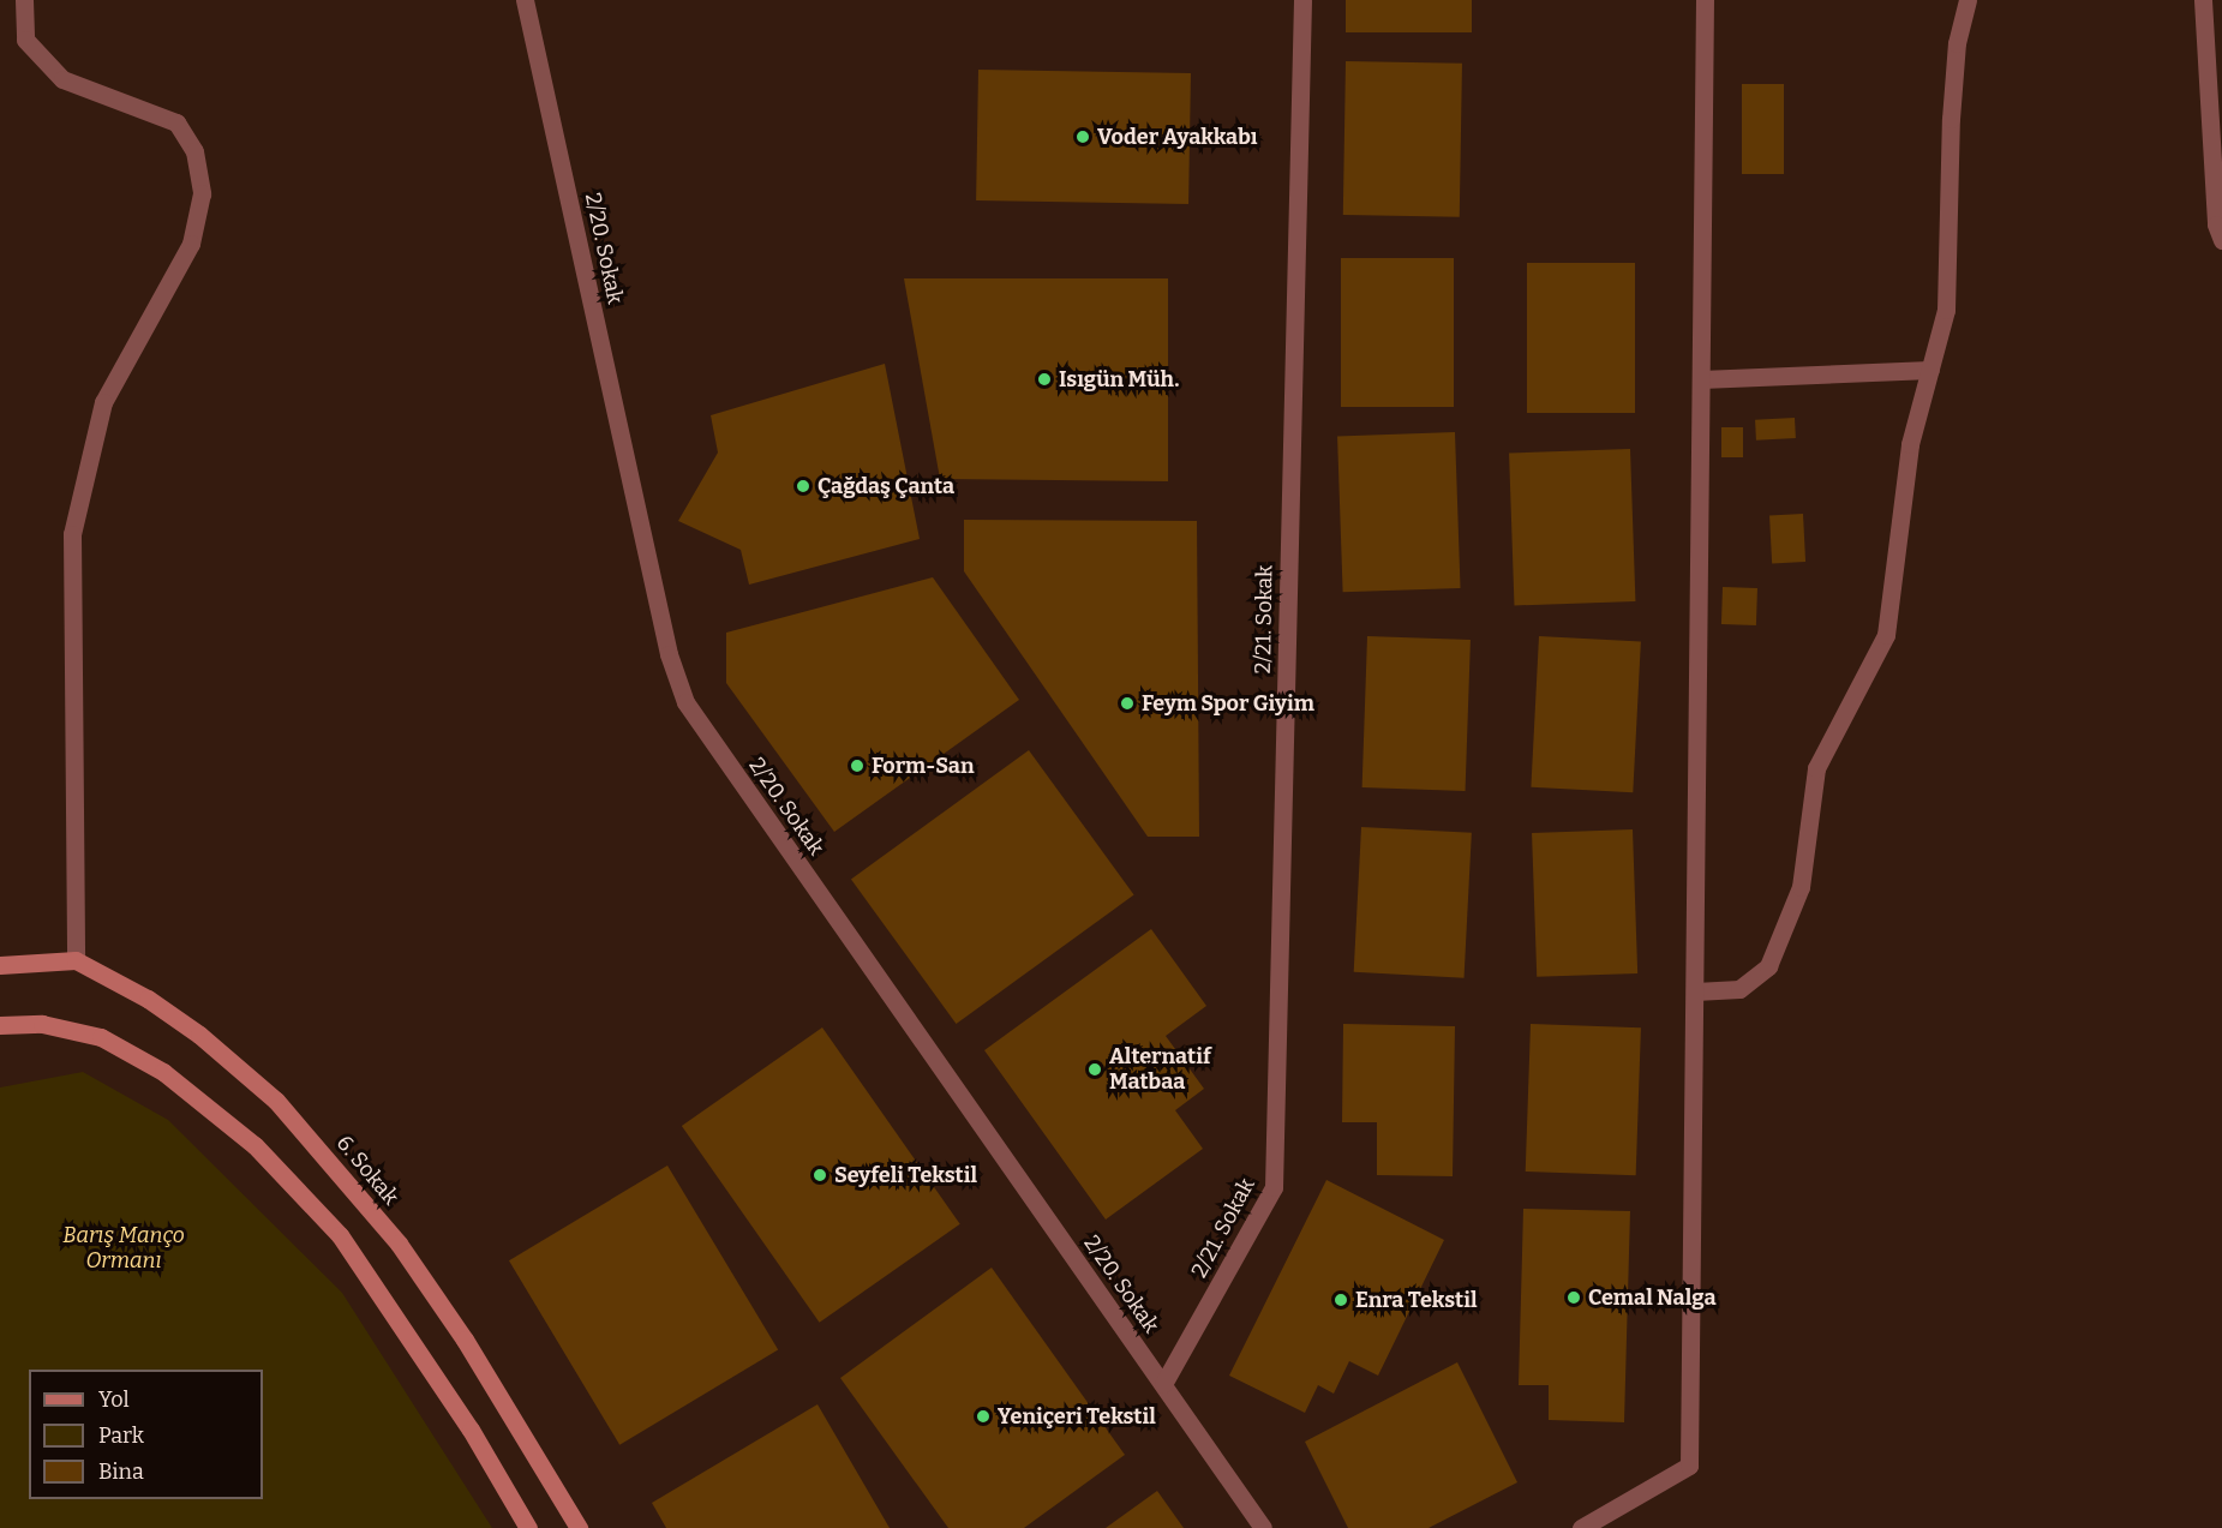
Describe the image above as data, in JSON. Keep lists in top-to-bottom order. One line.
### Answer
{"streets":{"main road":["6. Sokak"],"street":["2/20. Sokak","2/21. Sokak"]},"crossings":[["2/20. Sokak","2/21. Sokak"]],"parks":["Barış Manço Ormanı"],"places":["Voder Ayakkabı","Isıgün Müh.","Çağdaş Çanta","Feym Spor Giyim","Form-San","Alternatif Matbaa","Seyfeli Tekstil","Cemal Nalga","Enra Tekstil","Yeniçeri Tekstil"],"legend":["Yol","Park","Bina"]}
